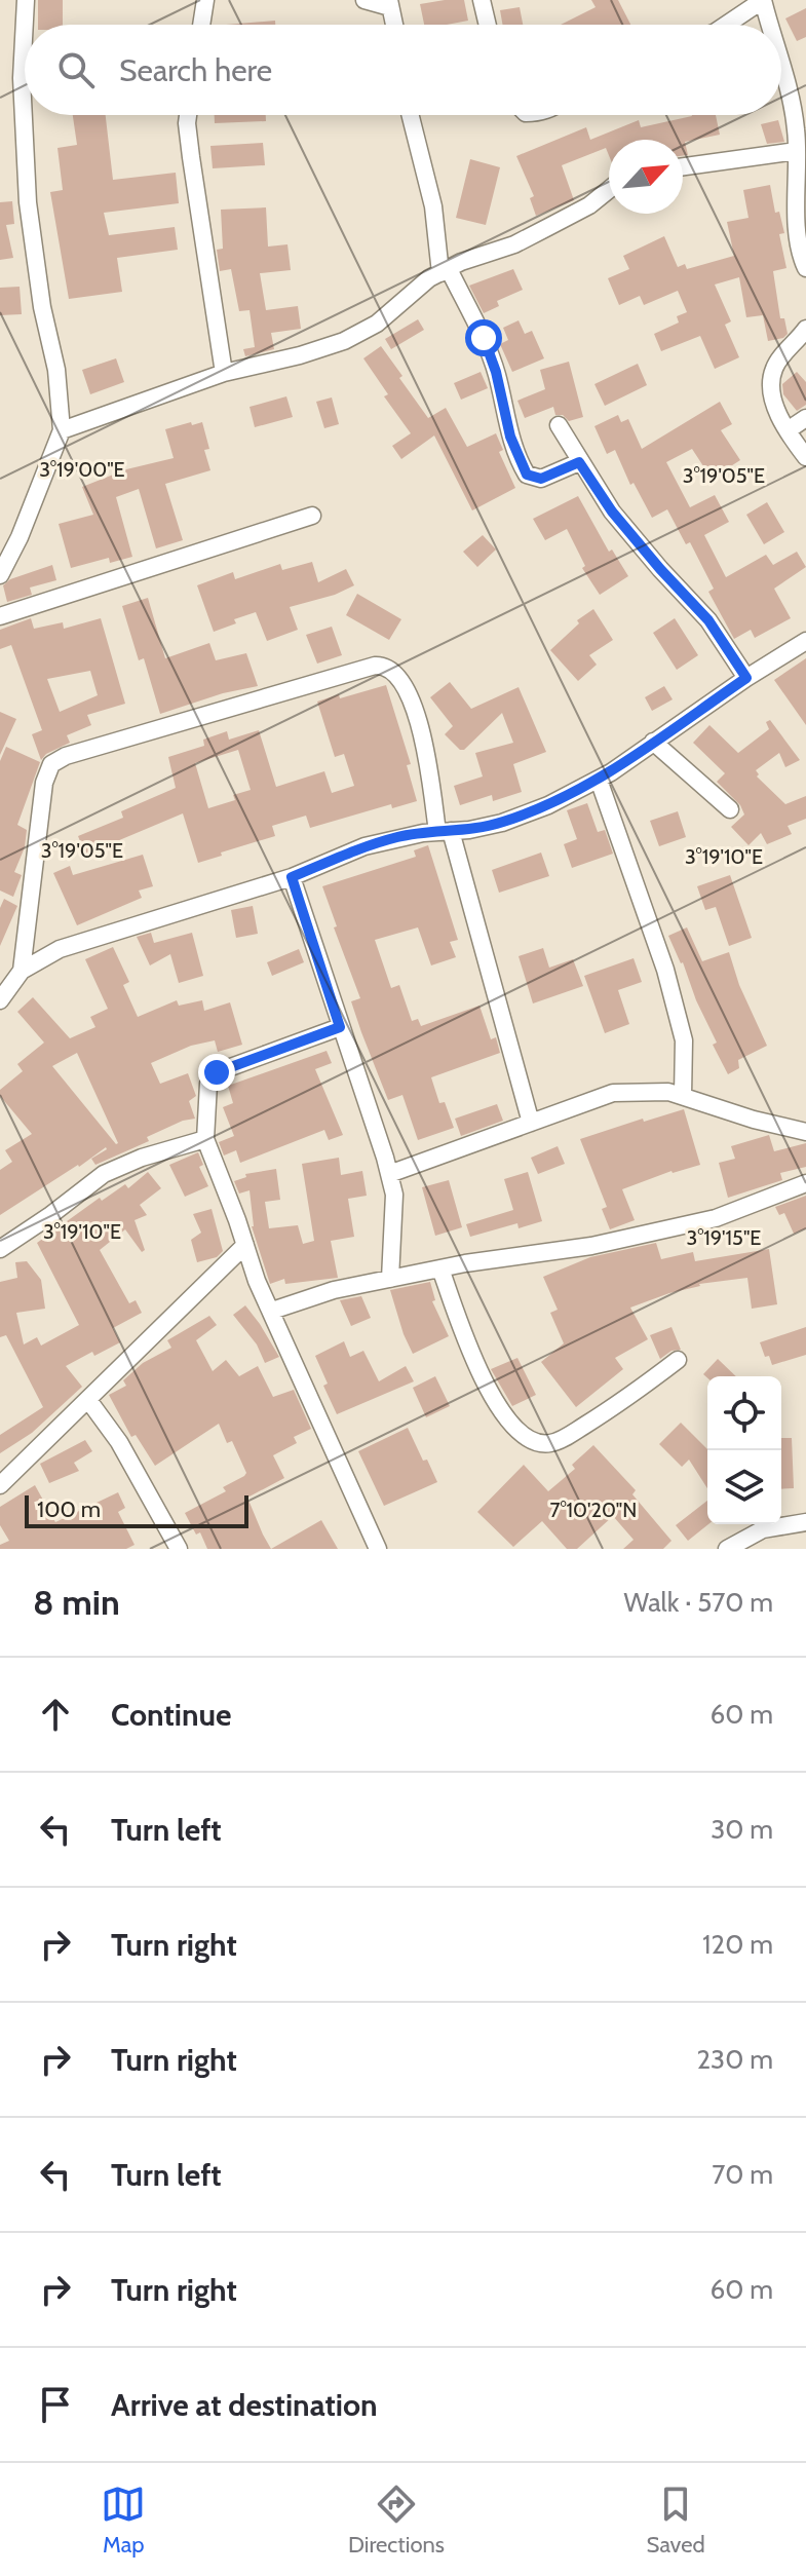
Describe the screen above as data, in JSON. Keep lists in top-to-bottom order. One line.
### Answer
{"scale_bar":"100 m","north":"top right","page":{"search":"Search here","scale":"100 m","heading":["8 min","Walk · 570 m"],"list":[["Continue","60 m"],["Turn left","30 m"],["Turn right","120 m"],["Turn right","230 m"],["Turn left","70 m"],["Turn right","60 m"],"Arrive at destination"],"nav":["Map","Directions","Saved"]},"coordinates":["3°19'00\"E","3°19'05\"E","3°19'10\"E","3°19'15\"E","7°10'20\"N"]}
